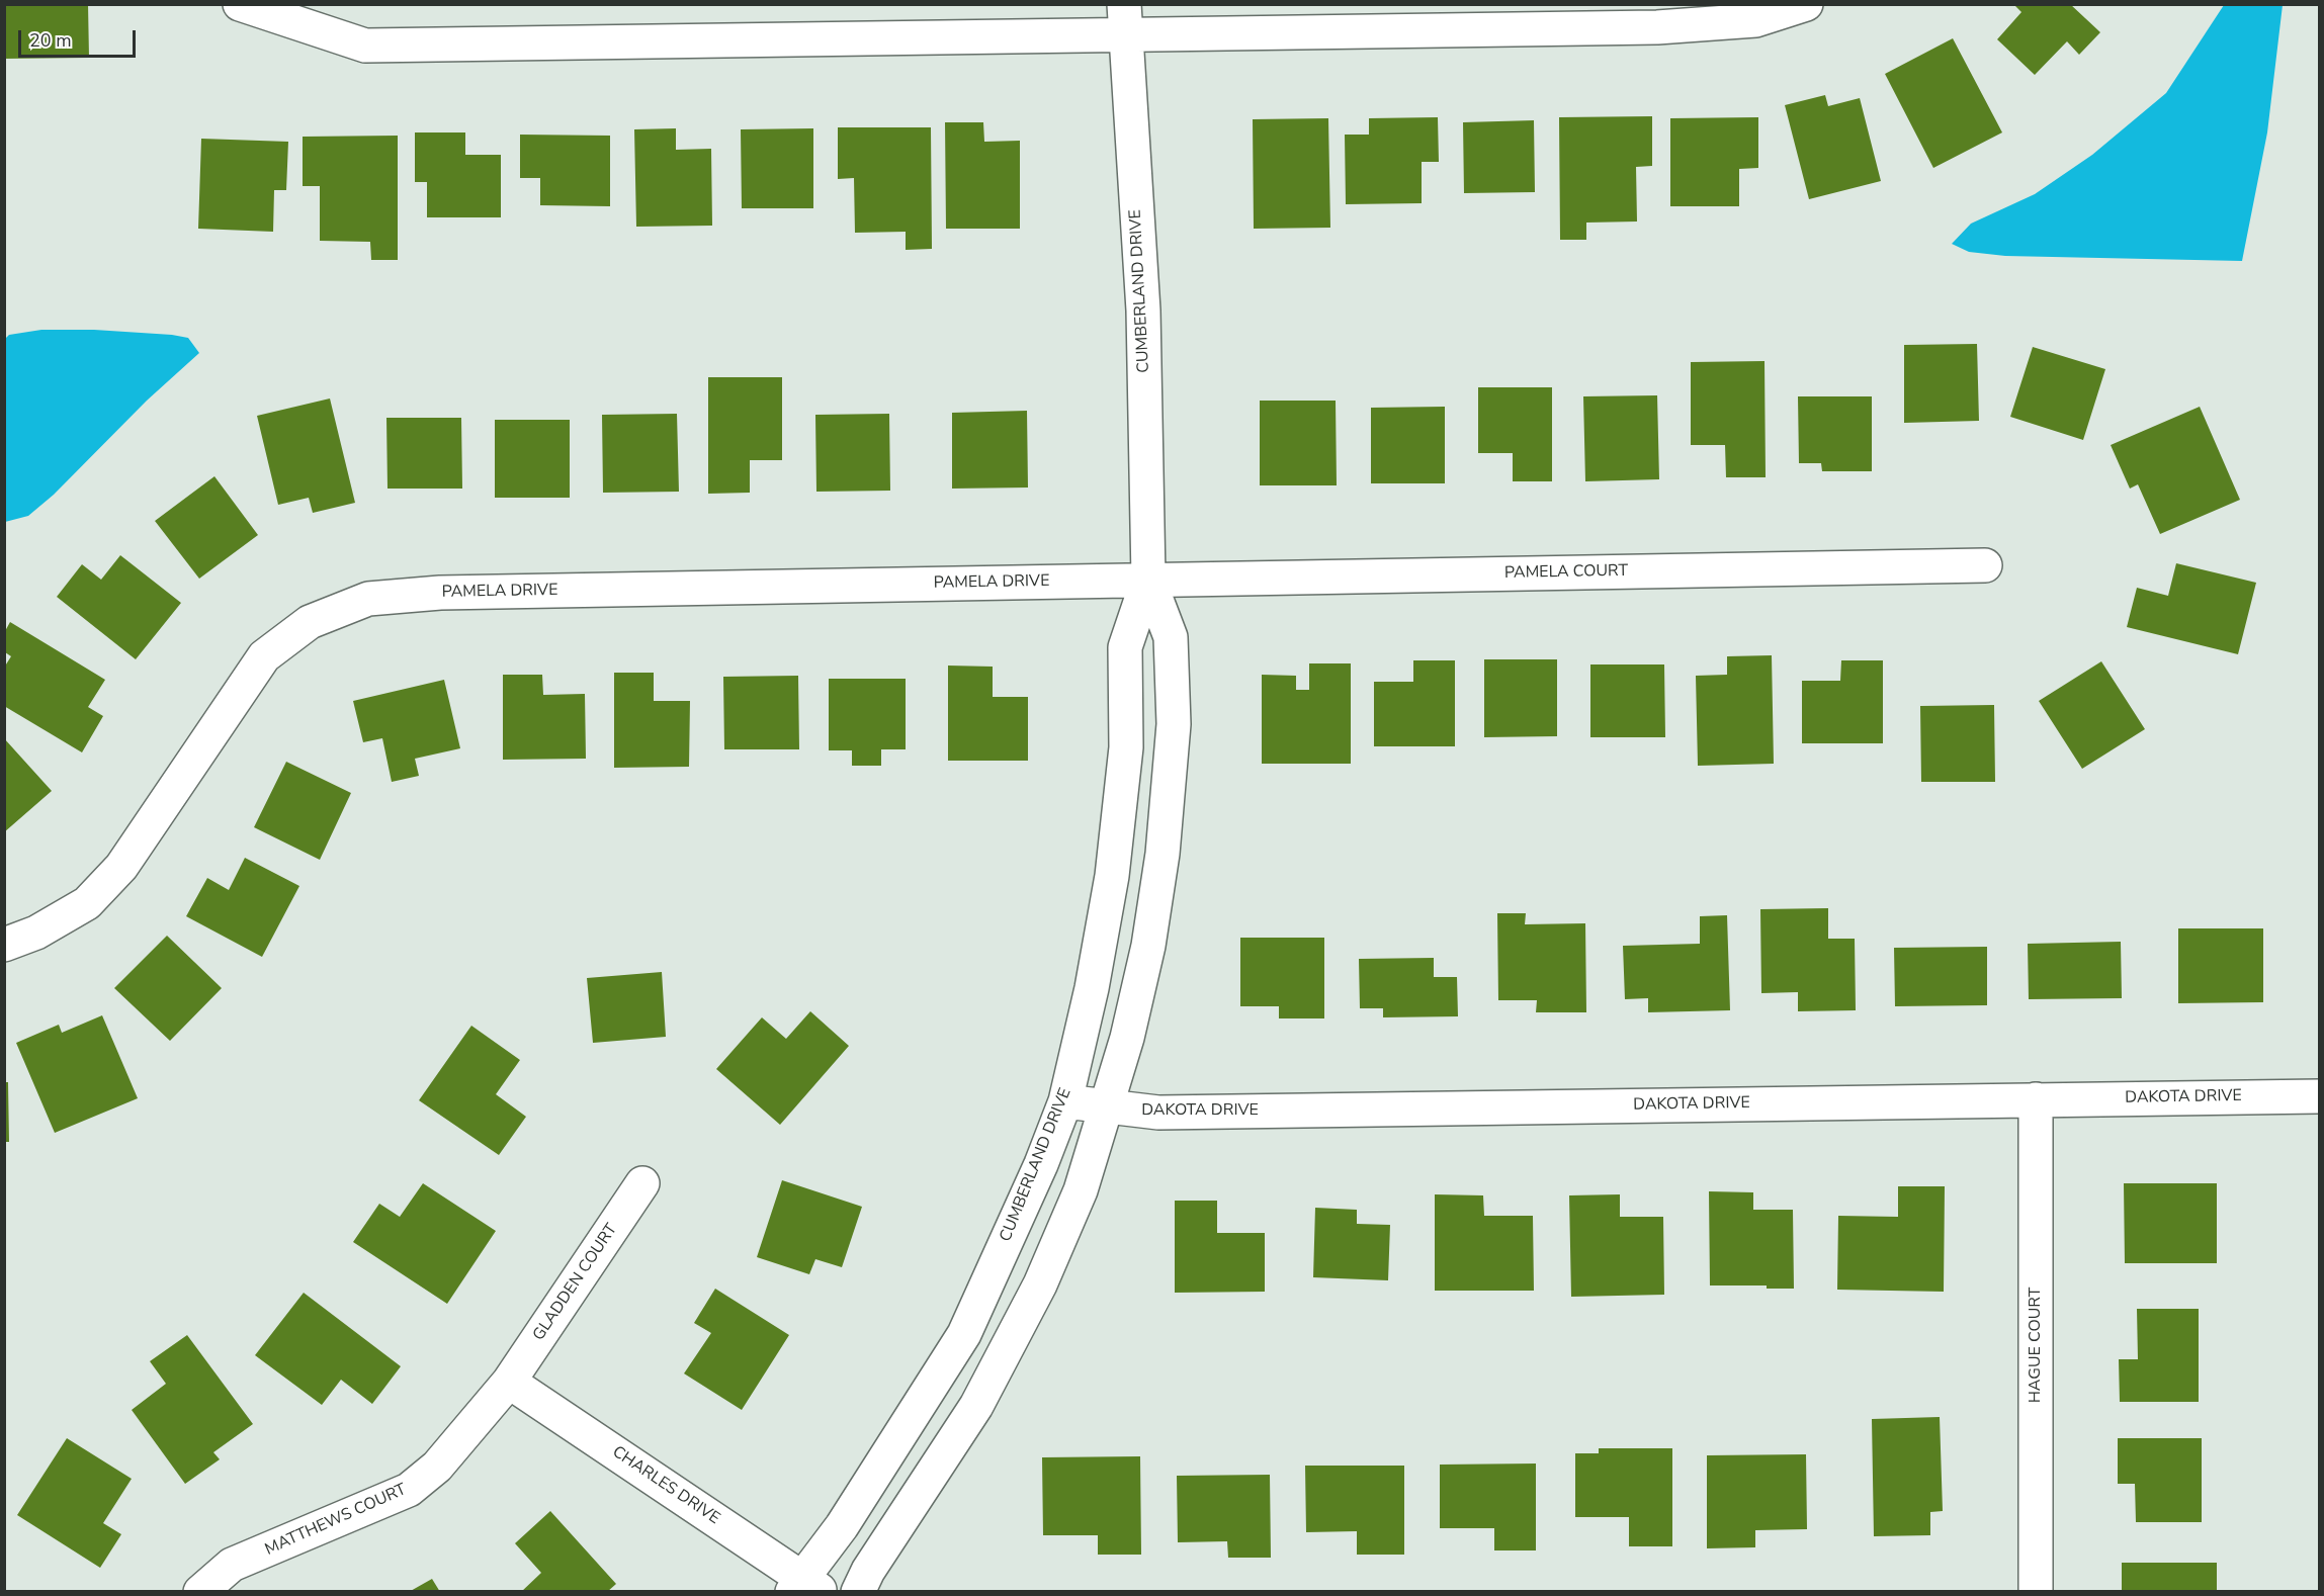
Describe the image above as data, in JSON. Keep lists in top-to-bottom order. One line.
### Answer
{"streets":{"street":["CUMBERLAND DRIVE","PAMELA COURT","PAMELA DRIVE","DAKOTA DRIVE","GLADDEN COURT","HAGUE COURT","CHARLES DRIVE","MATTHEWS COURT"]},"crossings":[["CUMBERLAND DRIVE","PAMELA COURT"],["CUMBERLAND DRIVE","PAMELA DRIVE"],["CUMBERLAND DRIVE","DAKOTA DRIVE"],["CUMBERLAND DRIVE","CHARLES DRIVE"],["PAMELA COURT","PAMELA DRIVE"],["DAKOTA DRIVE","HAGUE COURT"],["GLADDEN COURT","CHARLES DRIVE"],["GLADDEN COURT","MATTHEWS COURT"],["CHARLES DRIVE","MATTHEWS COURT"]],"scale_bar":"20 m"}
